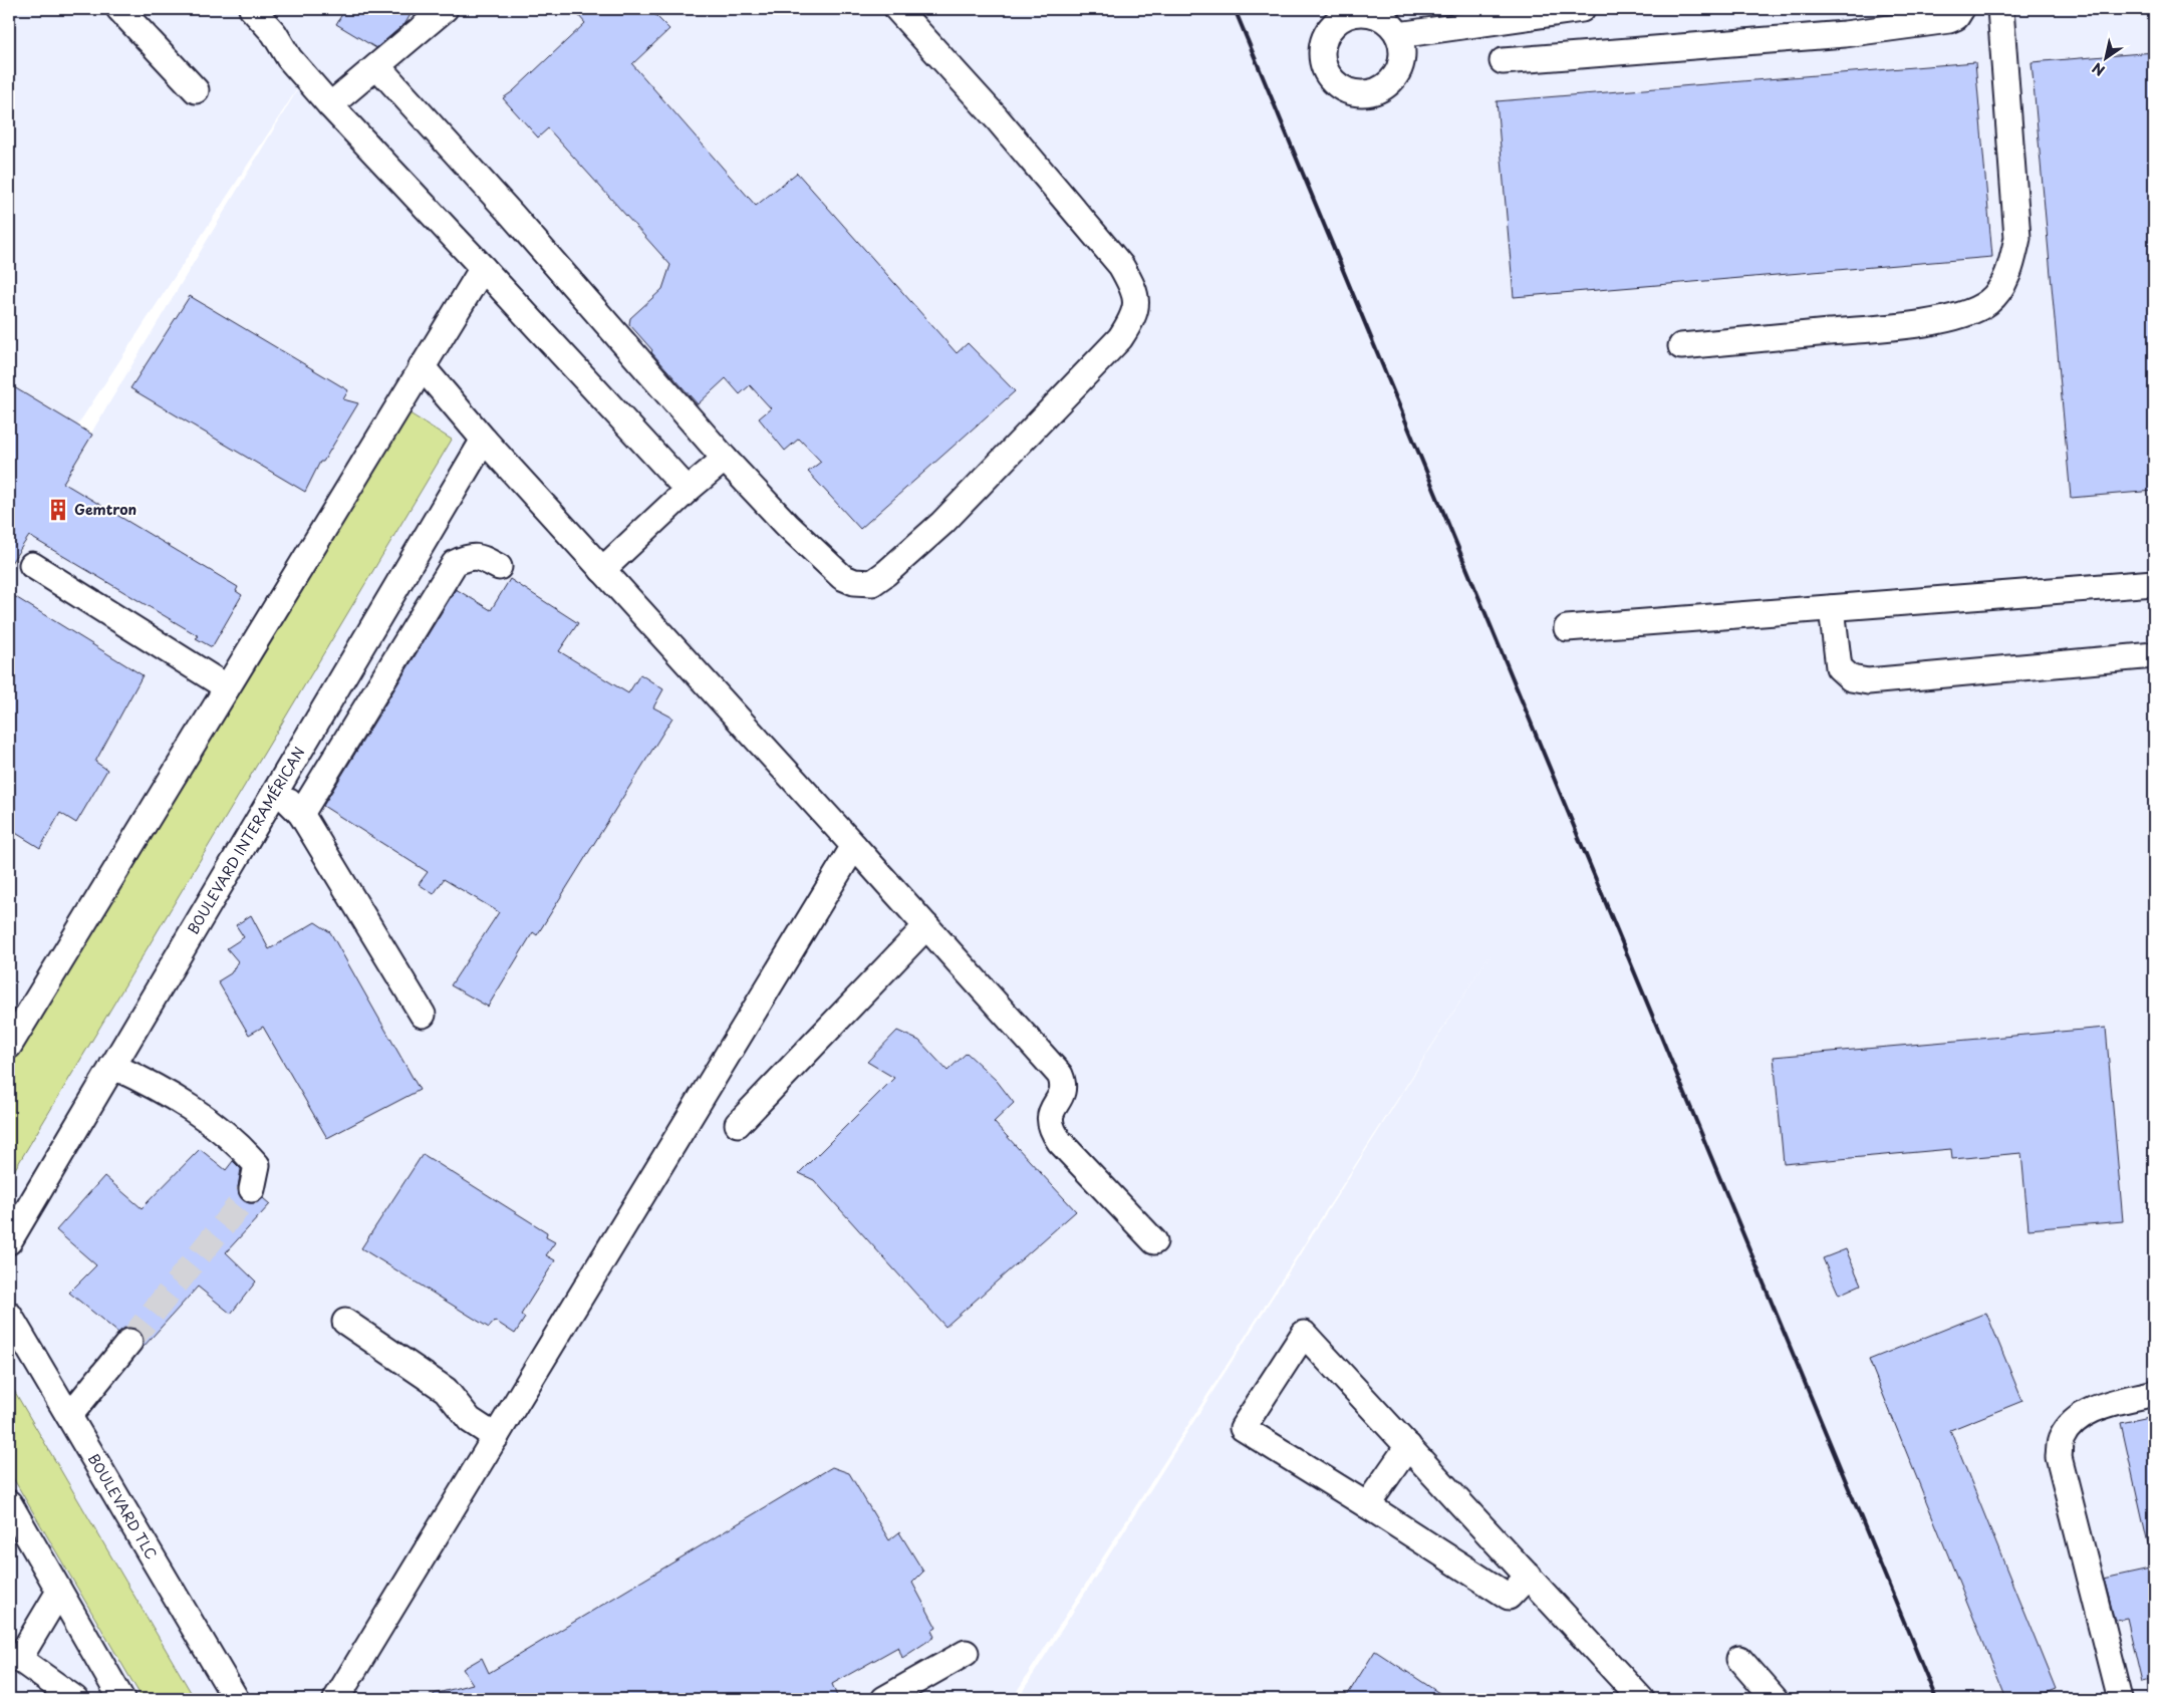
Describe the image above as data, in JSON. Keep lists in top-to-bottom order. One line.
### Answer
{"streets":{"street":["BOULEVARD INTERAMÉRICAN","BOULEVARD TLC"]},"places":{"building":["Gemtron"]},"north":"bottom left"}
